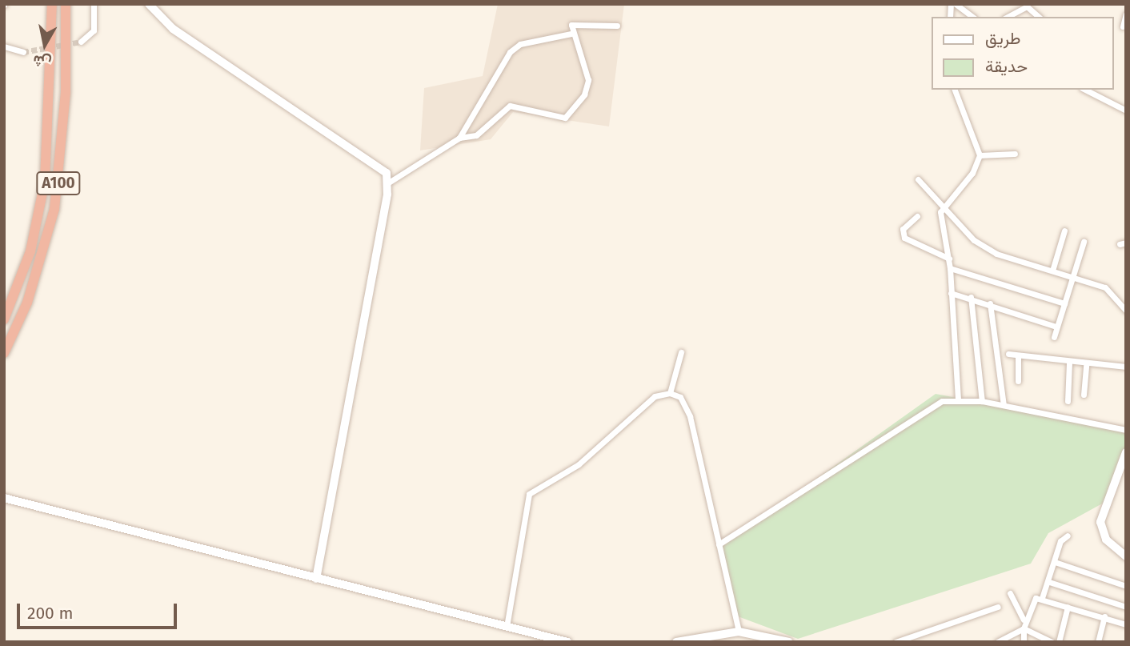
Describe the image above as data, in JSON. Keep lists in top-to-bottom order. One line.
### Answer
{"streets":{"highway":["A100"]},"legend":["طريق","حديقة"],"scale_bar":"200 m","north":"bottom"}
